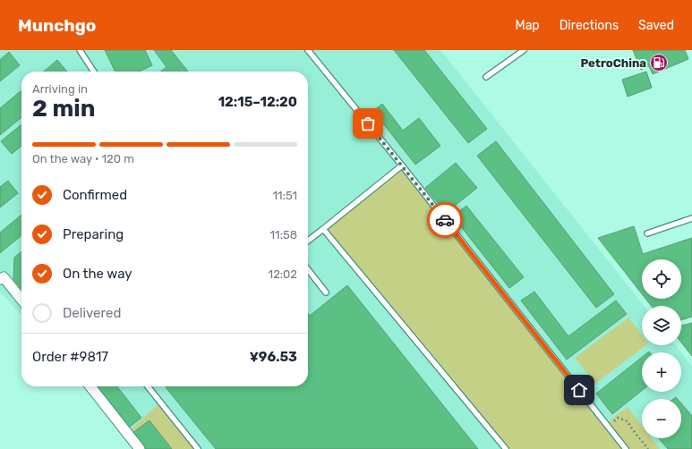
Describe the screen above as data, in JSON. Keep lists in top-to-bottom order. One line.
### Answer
{"places":{"fuel station":["PetroChina"]},"page":{"header":"Munchgo","nav":["Map","Directions","Saved"],"heading":["2 min","Arriving in","12:15–12:20"],"panel":["Order #9817","¥96.53"],"bar":"On the way · 120 m","list":[["Confirmed","11:51"],["Preparing","11:58"],["On the way","12:02"],"Delivered"],"map_buttons":["+","−"]}}
